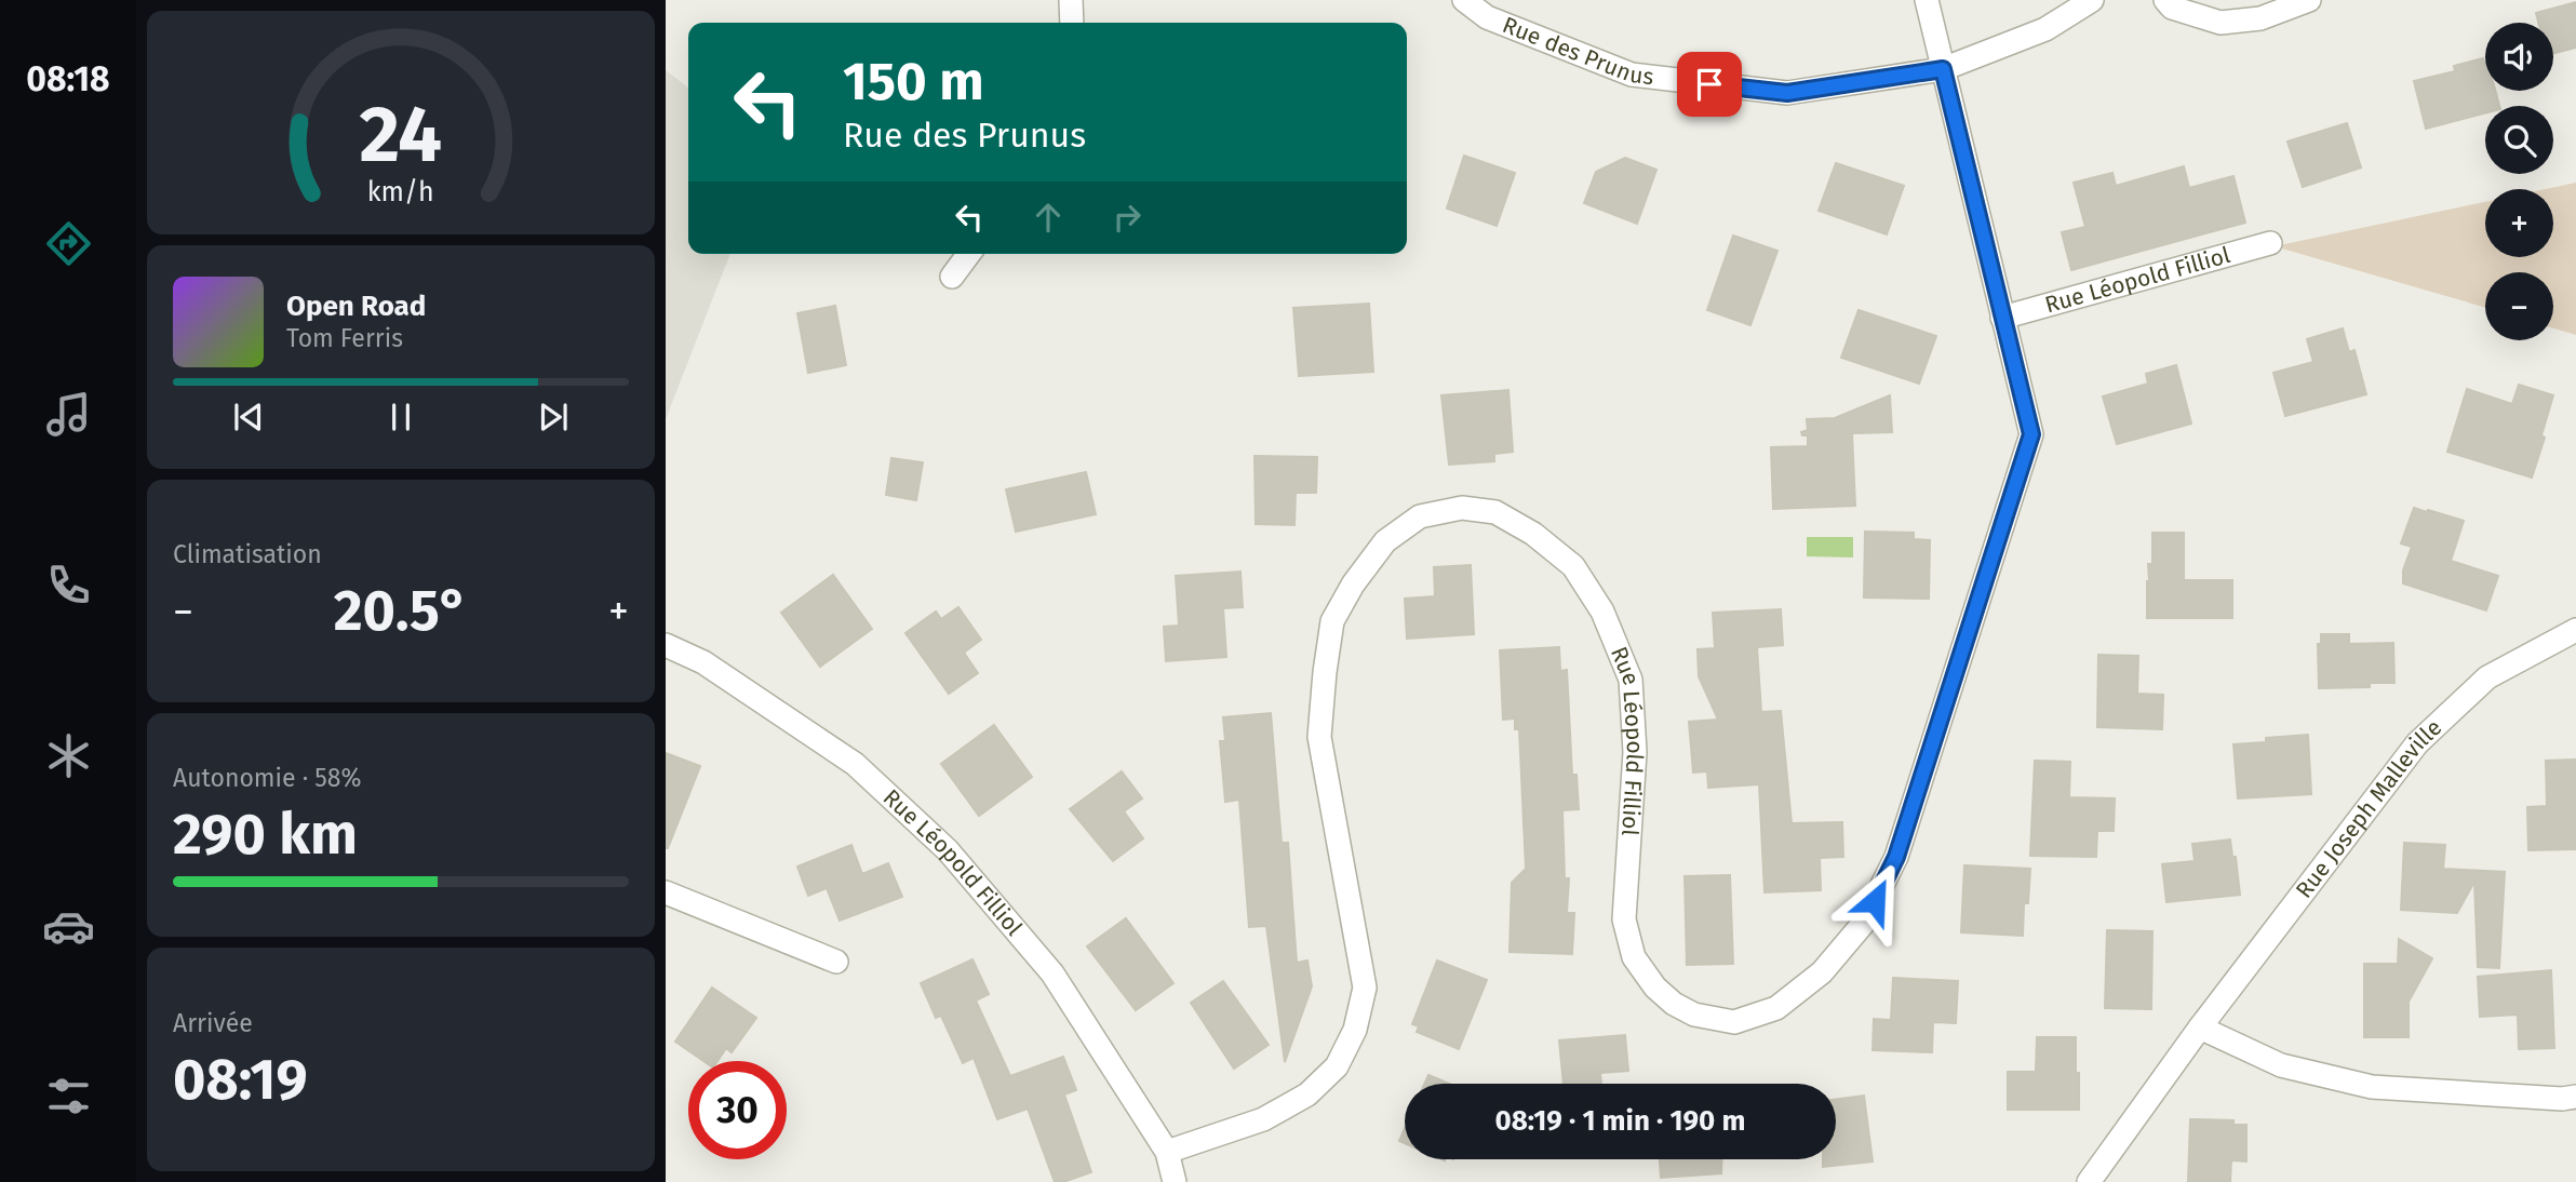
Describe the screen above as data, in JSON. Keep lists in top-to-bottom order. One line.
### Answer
{"streets":{"street":["Rue des Prunus","Rue Léopold Filliol","Rue Joseph Malleville"]},"crossings":[["Rue des Prunus","Rue Léopold Filliol"]],"page":{"tabs":"08:18","map_buttons":["+","−"],"turn":["150 m","Rue des Prunus"],"song":["Open Road","Tom Ferris"],"tile":["Climatisation",["Autonomie · 58%","290 km"],["Arrivée","08:19"]],"heat":["−","20.5°","+"],"limit":"30","trip":"08:19 · 1 min · 190 m","gauge":["24","km/h"]}}
